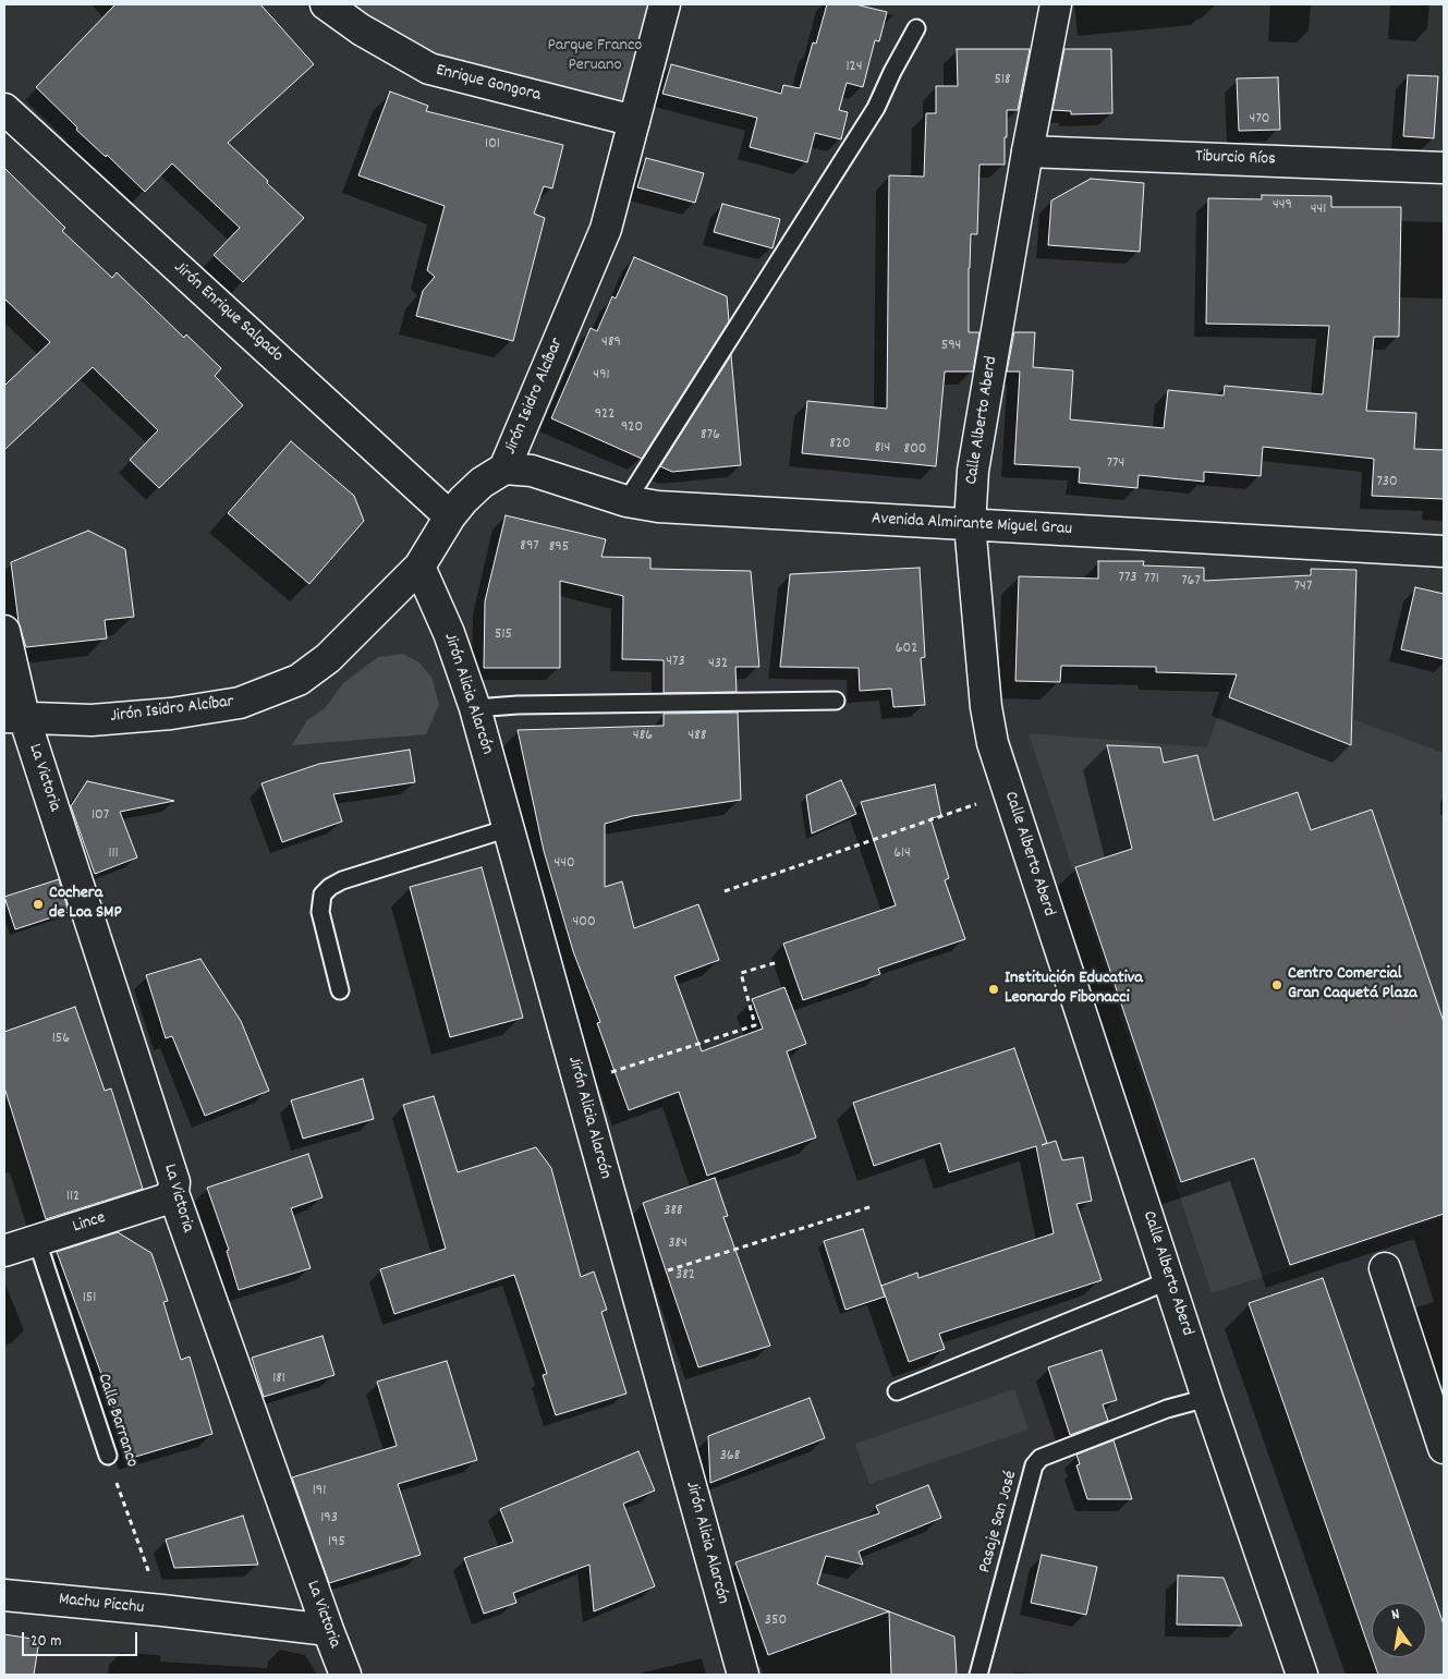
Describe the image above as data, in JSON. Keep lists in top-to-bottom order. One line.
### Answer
{"streets":{"street":["Enrique Gongora","Tiburcio Ríos","Jirón Enrique Salgado","Jirón Isidro Alcíbar","Calle Alberto Aberd","Avenida Almirante Miguel Grau","Jirón Alicia Alarcón","La Victoria","Lince","Machu Picchu"],"lane":["Calle Barranco","Pasaje San José"]},"crossings":[["Enrique Gongora","Jirón Isidro Alcíbar"],["Tiburcio Ríos","Calle Alberto Aberd"],["Jirón Enrique Salgado","Jirón Isidro Alcíbar"],["Jirón Isidro Alcíbar","Avenida Almirante Miguel Grau"],["Jirón Isidro Alcíbar","Jirón Alicia Alarcón"],["Jirón Isidro Alcíbar","La Victoria"],["Calle Alberto Aberd","Avenida Almirante Miguel Grau"],["Calle Alberto Aberd","Pasaje San José"],["La Victoria","Lince"],["La Victoria","Machu Picchu"],["Lince","Calle Barranco"],["Calle Barranco","Machu Picchu"]],"parks":["Parque Franco Peruano"],"places":["Cochera de Loa SMP","Centro Comercial Gran Caquetá Plaza","Institución Educativa Leonardo Fibonacci"],"house_numbers":["124","518","470","101","449","441","489","594","491","922","920","876","820","814","800","774","730","897","895","773","771","767","747","515","602","473","432","486","488","107","111","614","440","400","156","112","388","384","382","151","181","368","191","193","195","350"],"scale_bar":"20 m","north":"top"}
